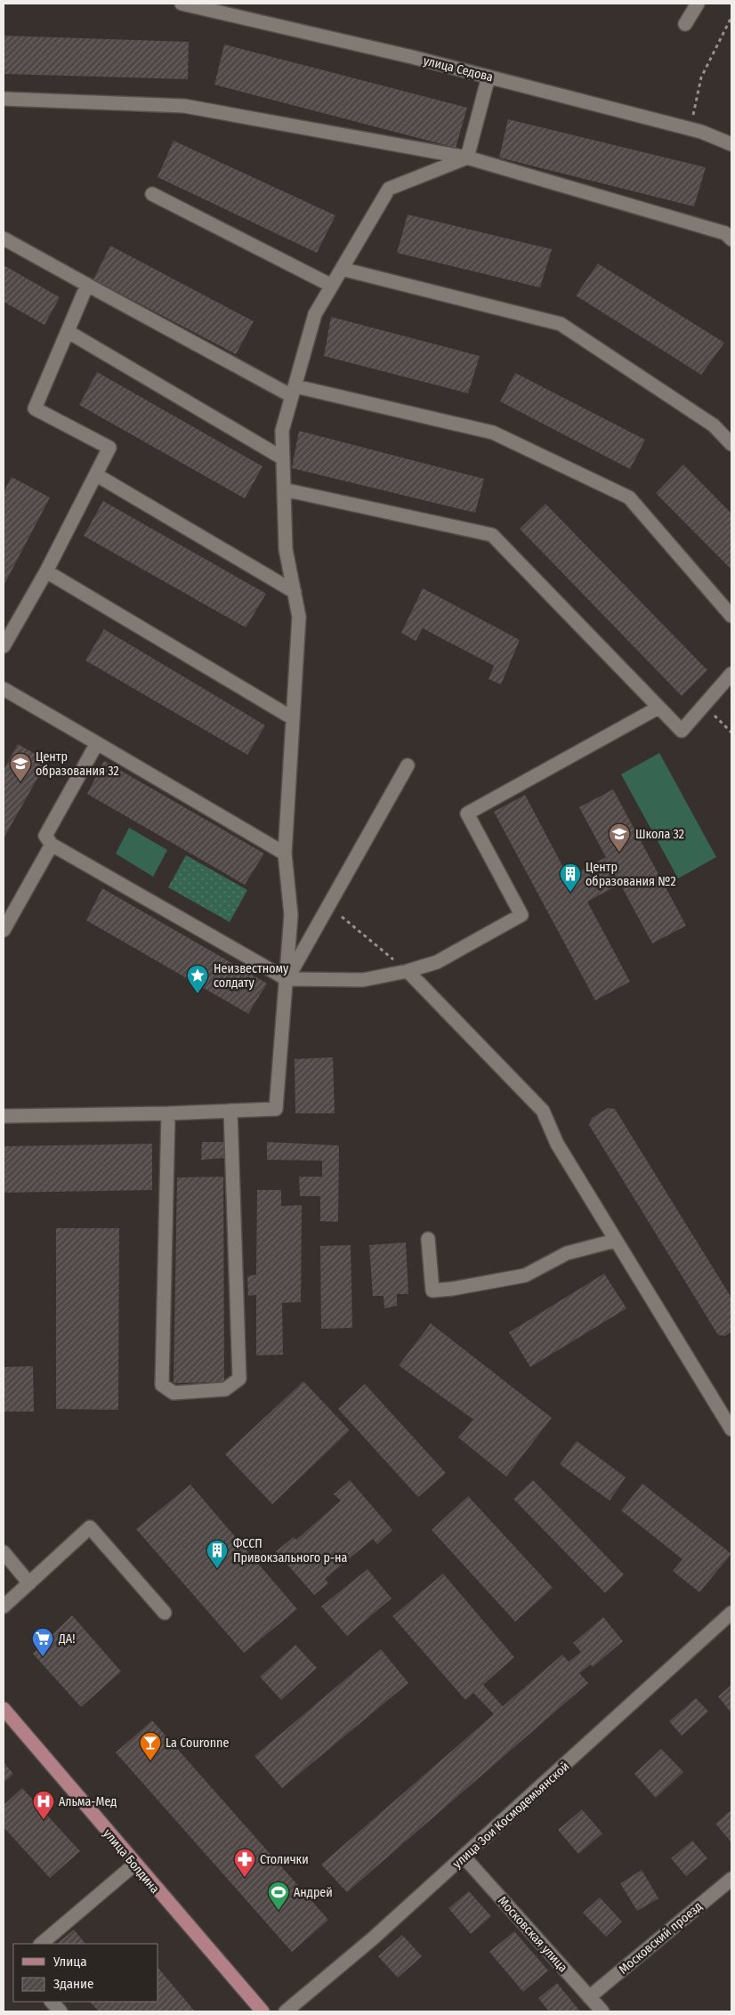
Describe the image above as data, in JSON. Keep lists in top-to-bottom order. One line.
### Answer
{"streets":{"main road":["улица Болдина"],"street":["улица Седова","улица Зои Космодемьянской","Московская улица","Московский проезд"]},"crossings":[["улица Зои Космодемьянской","Московская улица"],["Московская улица","Московский проезд"]],"places":{"school or university":["Центр образования 32","Школа 32"],"building":["Центр образования №2","ФССП Привокзального р-на"],"place":["Неизвестному солдату"],"supermarket":["ДА!"],"bar":["La Couronne"],"hospital":["Альма-Мед"],"pharmacy":["Столички"],"sports":["Андрей"]},"legend":["Улица","Здание"]}
